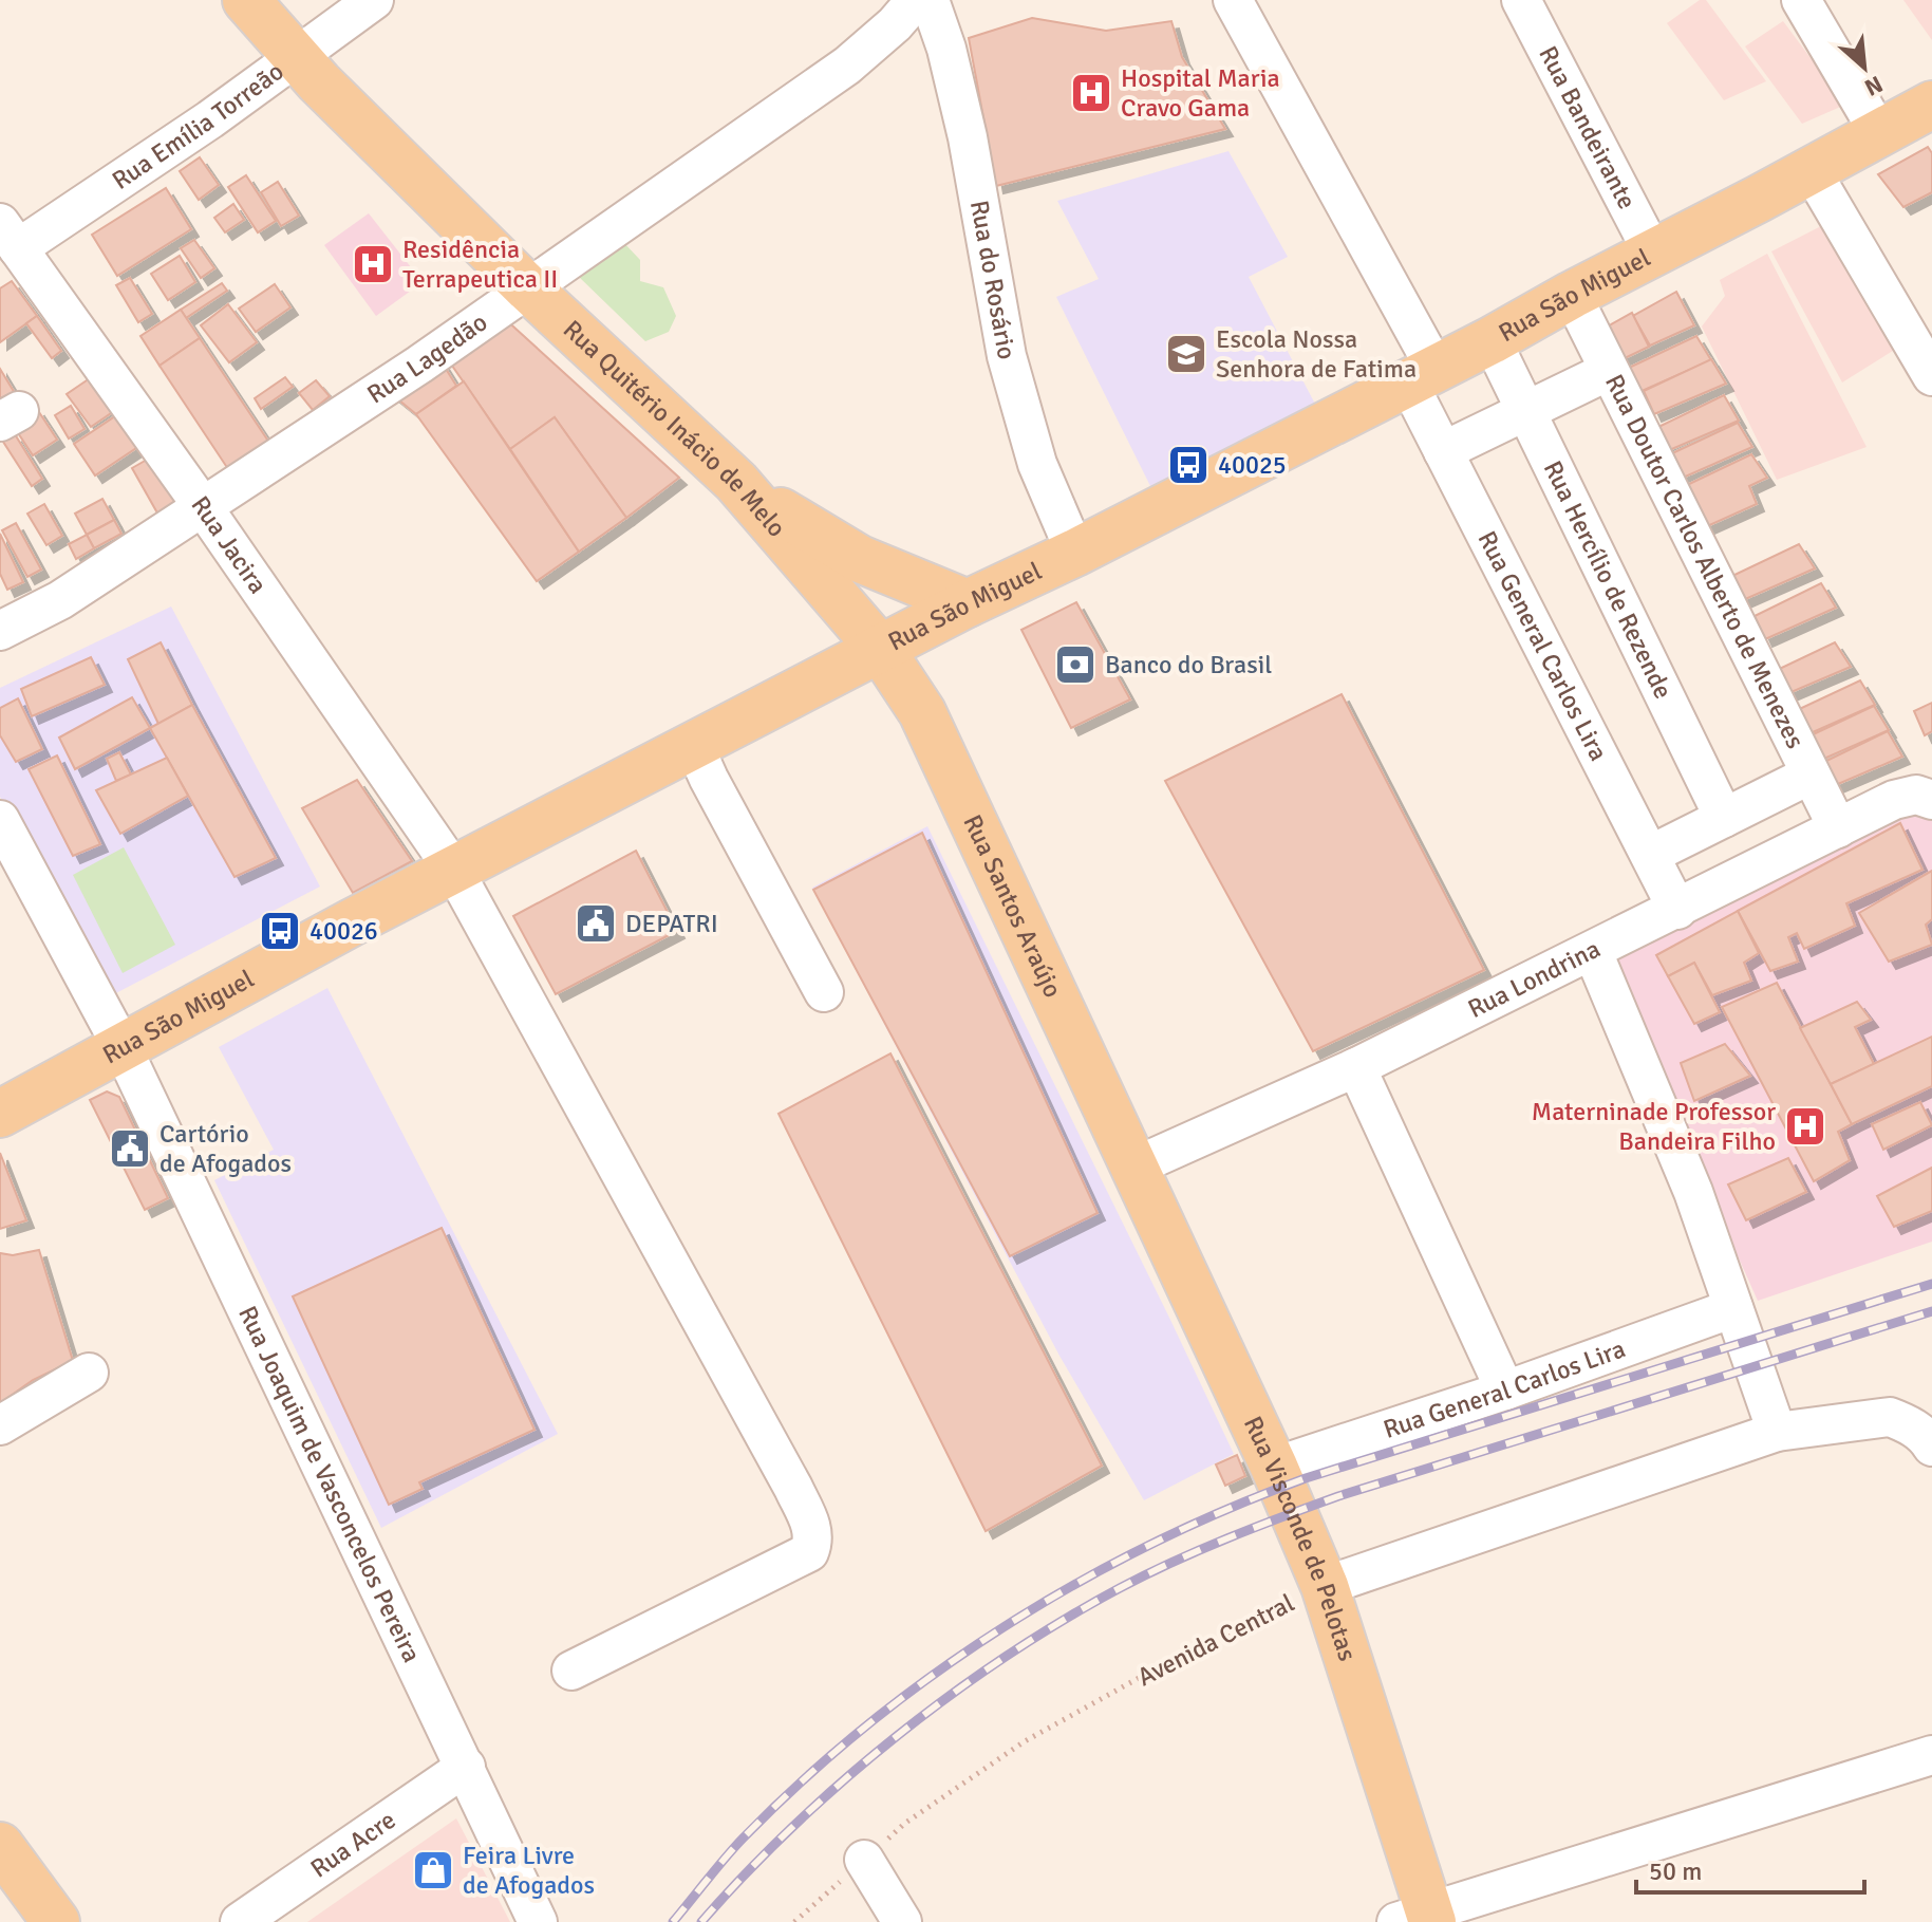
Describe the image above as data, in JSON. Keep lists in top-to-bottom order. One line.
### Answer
{"streets":{"main road":["Rua São Miguel","Rua Quitério Inácio de Melo","Rua Santos Araújo","Rua Visconde de Pelotas"],"street":["Rua Emília Torreão","Rua Bandeirante","Rua do Rosário","Rua Lagedão","Rua Jacira","Rua Doutor Carlos Alberto de Menezes","Rua Hercílio de Rezende","Rua General Carlos Lira","Rua Londrina","Rua Joaquim de Vasconcelos Pereira","Avenida Central","Rua Acre"]},"crossings":[["Rua Emília Torreão","Rua Quitério Inácio de Melo"],["Rua Emília Torreão","Rua Jacira"],["Rua Bandeirante","Rua São Miguel"],["Rua do Rosário","Rua São Miguel"],["Rua São Miguel","Rua Quitério Inácio de Melo"],["Rua São Miguel","Rua Jacira"],["Rua São Miguel","Rua Doutor Carlos Alberto de Menezes"],["Rua São Miguel","Rua Hercílio de Rezende"],["Rua São Miguel","Rua General Carlos Lira"],["Rua São Miguel","Rua Santos Araújo"],["Rua São Miguel","Rua Joaquim de Vasconcelos Pereira"],["Rua Lagedão","Rua Quitério Inácio de Melo"],["Rua Lagedão","Rua Jacira"],["Rua Quitério Inácio de Melo","Rua Santos Araújo"],["Rua Doutor Carlos Alberto de Menezes","Rua Londrina"],["Rua General Carlos Lira","Rua Londrina"],["Rua General Carlos Lira","Rua Visconde de Pelotas"],["Rua Santos Araújo","Rua Londrina"],["Rua Santos Araújo","Rua Visconde de Pelotas"],["Rua Londrina","Rua Visconde de Pelotas"],["Rua Joaquim de Vasconcelos Pereira","Rua Acre"],["Rua Visconde de Pelotas","Avenida Central"]],"places":{"hospital":["Hospital Maria Cravo Gama","Residência Terrapeutica II","Materninade Professor Bandeira Filho"],"school or university":["Escola Nossa Senhora de Fatima"],"bus stop":["40025","40026"],"bank":["Banco do Brasil"],"public building":["DEPATRI","Cartório de Afogados"],"shop":["Feira Livre de Afogados"]},"scale_bar":"50 m","north":"bottom right"}
